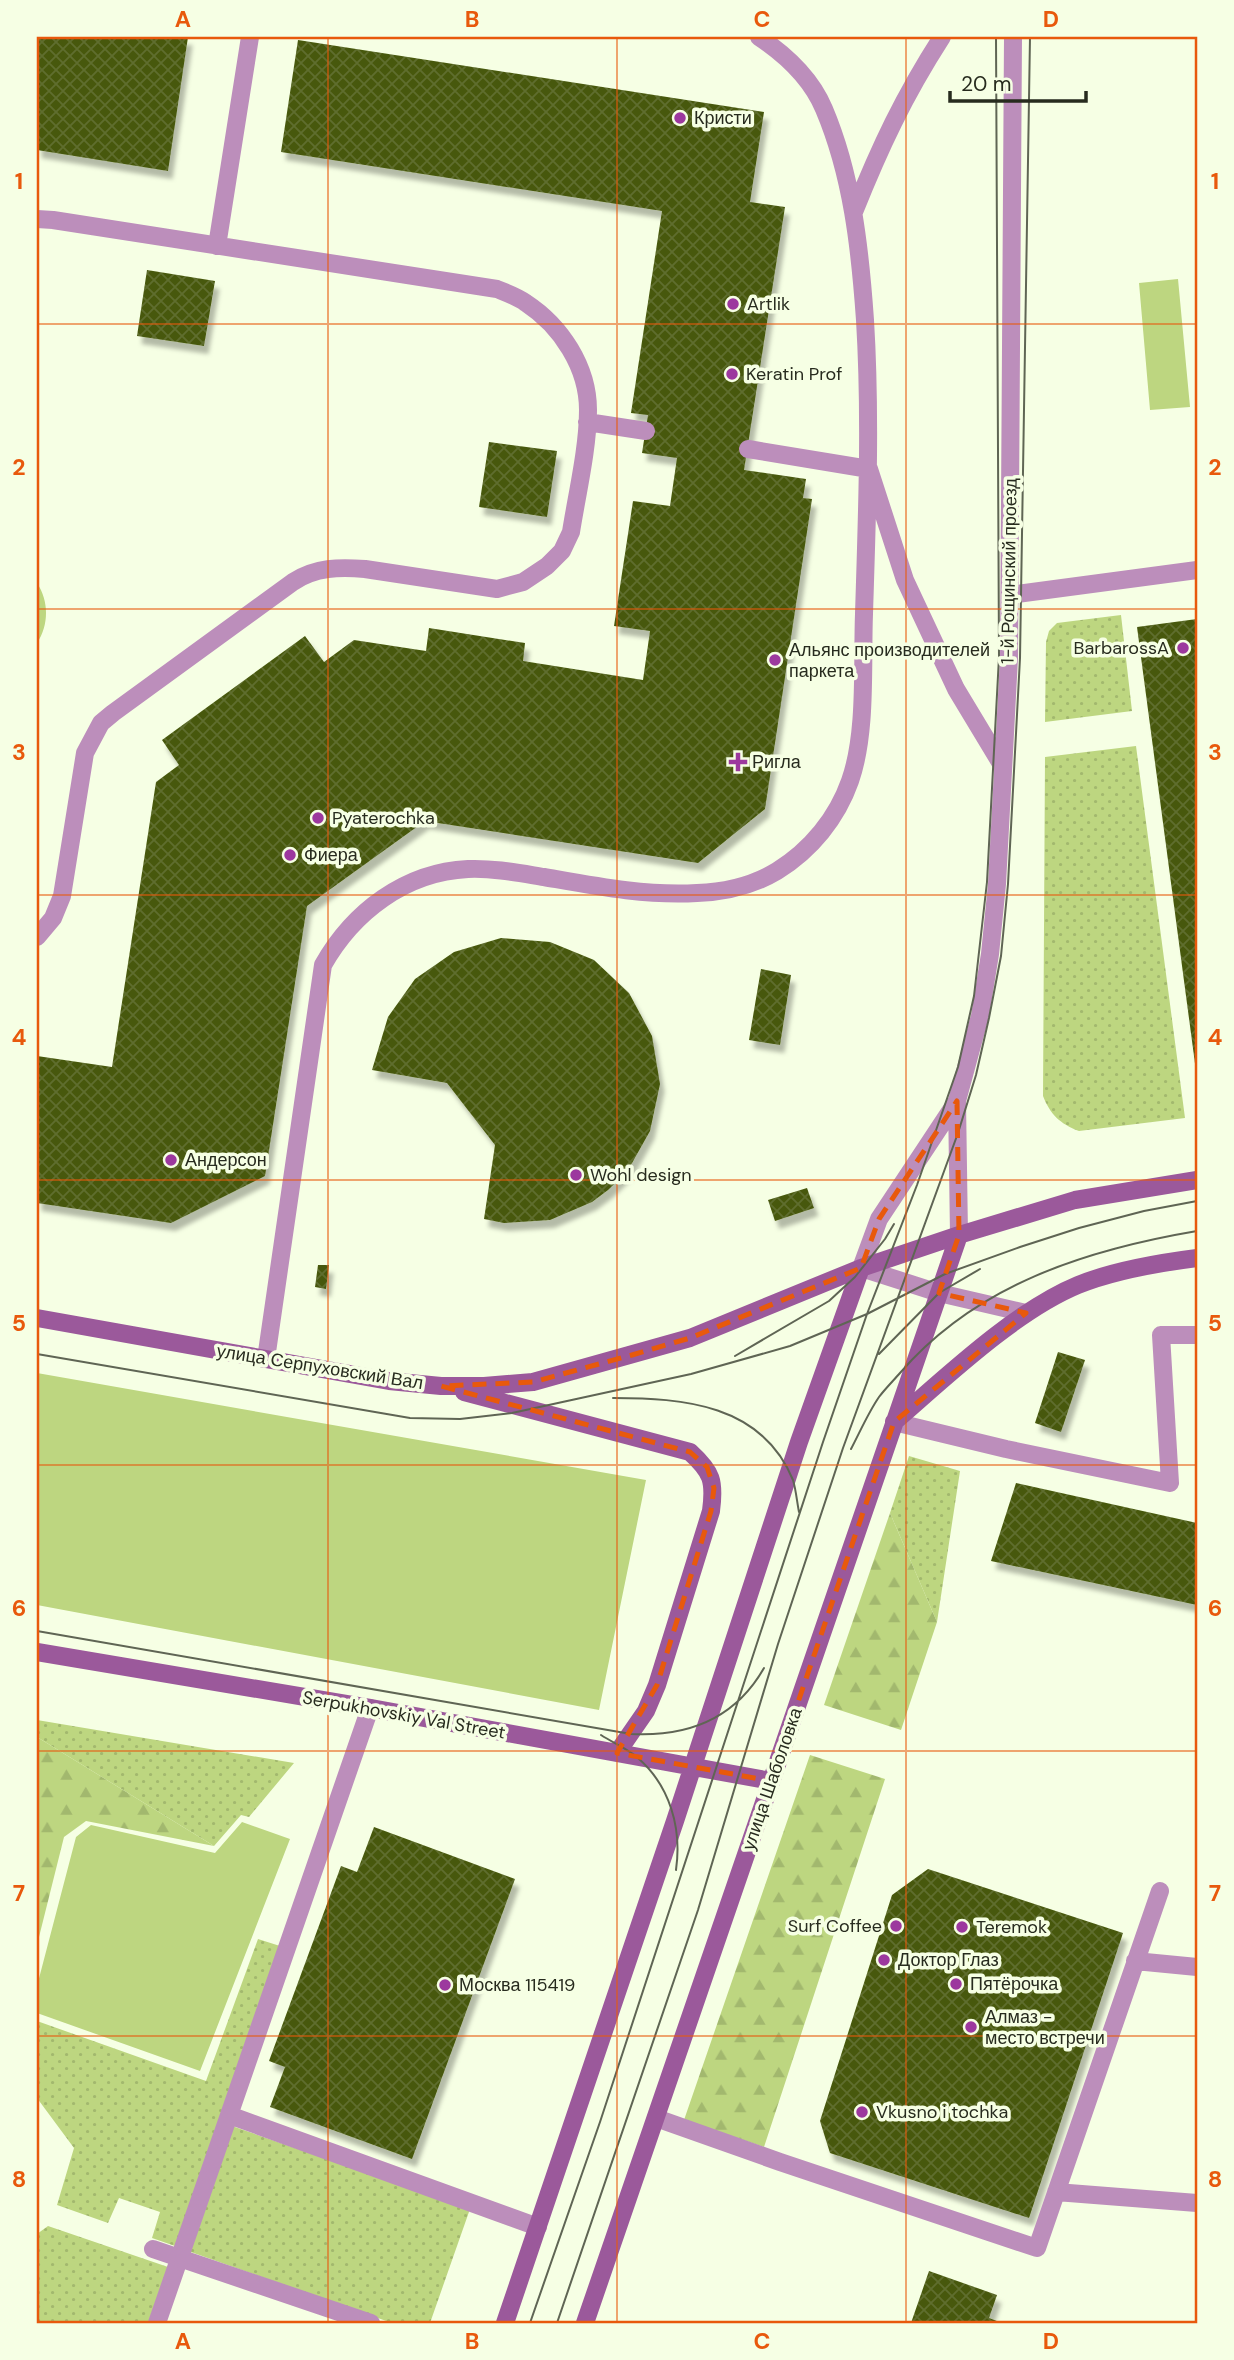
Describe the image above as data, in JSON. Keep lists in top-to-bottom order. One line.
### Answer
{"streets":{"main road":["улица Серпуховский Вал","Serpukhovskiy Val Street","улица Шаболовка"],"street":["1-й Рощинский проезд"]},"crossings":[["1-й Рощинский проезд","улица Серпуховский Вал"],["1-й Рощинский проезд","улица Шаболовка"],["улица Серпуховский Вал","улица Шаболовка"],["Serpukhovskiy Val Street","улица Шаболовка"]],"places":{"other":["Кристи","Artlik","Keratin Prof","BarbarossA","Альянс производителей паркета","Pyaterochka","Фиера","Андерсон","Wohl design","Surf Coffee","Teremok","Доктор Глаз","Пятёрочка","Москва 115419","Алмаз - место встречи","Vkusno i tochka"],"health":["Ригла"]},"scale_bar":"20 m","grid":{"columns":["A","B","C","D"],"rows":["1","2","3","4","5","6","7","8"]}}
